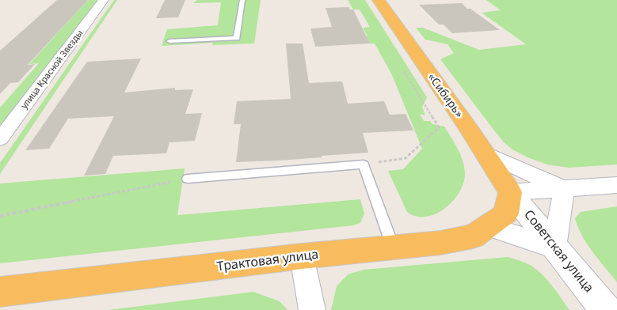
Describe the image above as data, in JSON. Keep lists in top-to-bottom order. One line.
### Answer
{"streets":{"highway":["«Сибирь»","Трактовая улица"],"street":["улица Красной Звезды","Советская улица"]},"crossings":[["«Сибирь»","Советская улица"],["«Сибирь»","Трактовая улица"],["Советская улица","Трактовая улица"]]}
